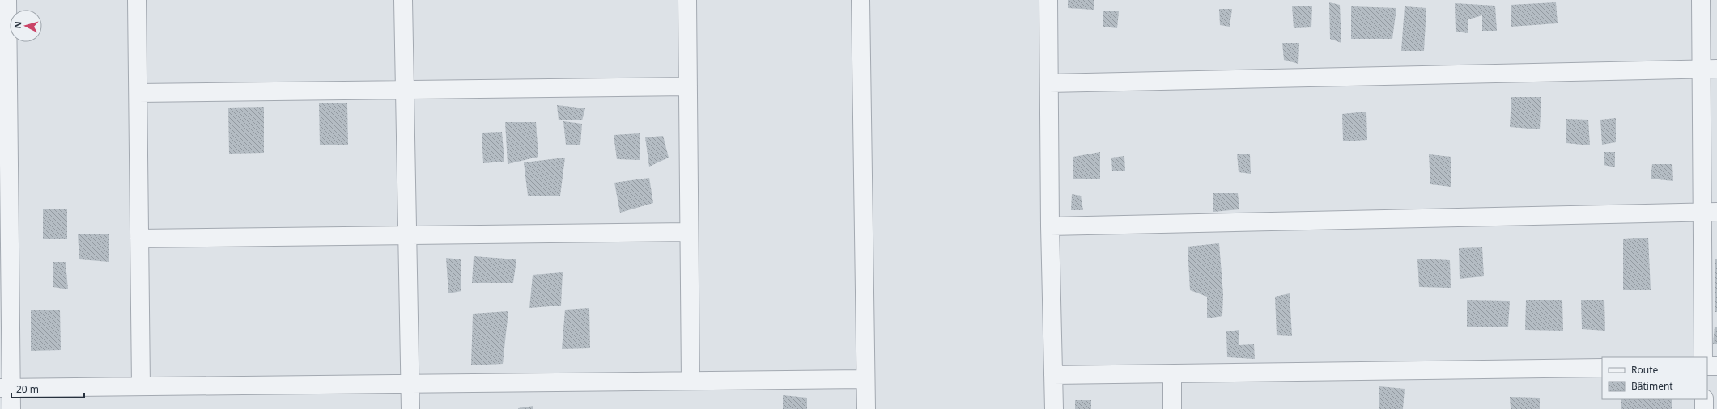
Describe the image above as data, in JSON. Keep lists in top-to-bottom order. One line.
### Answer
{"legend":["Route","Bâtiment"],"scale_bar":"20 m","north":"left"}
